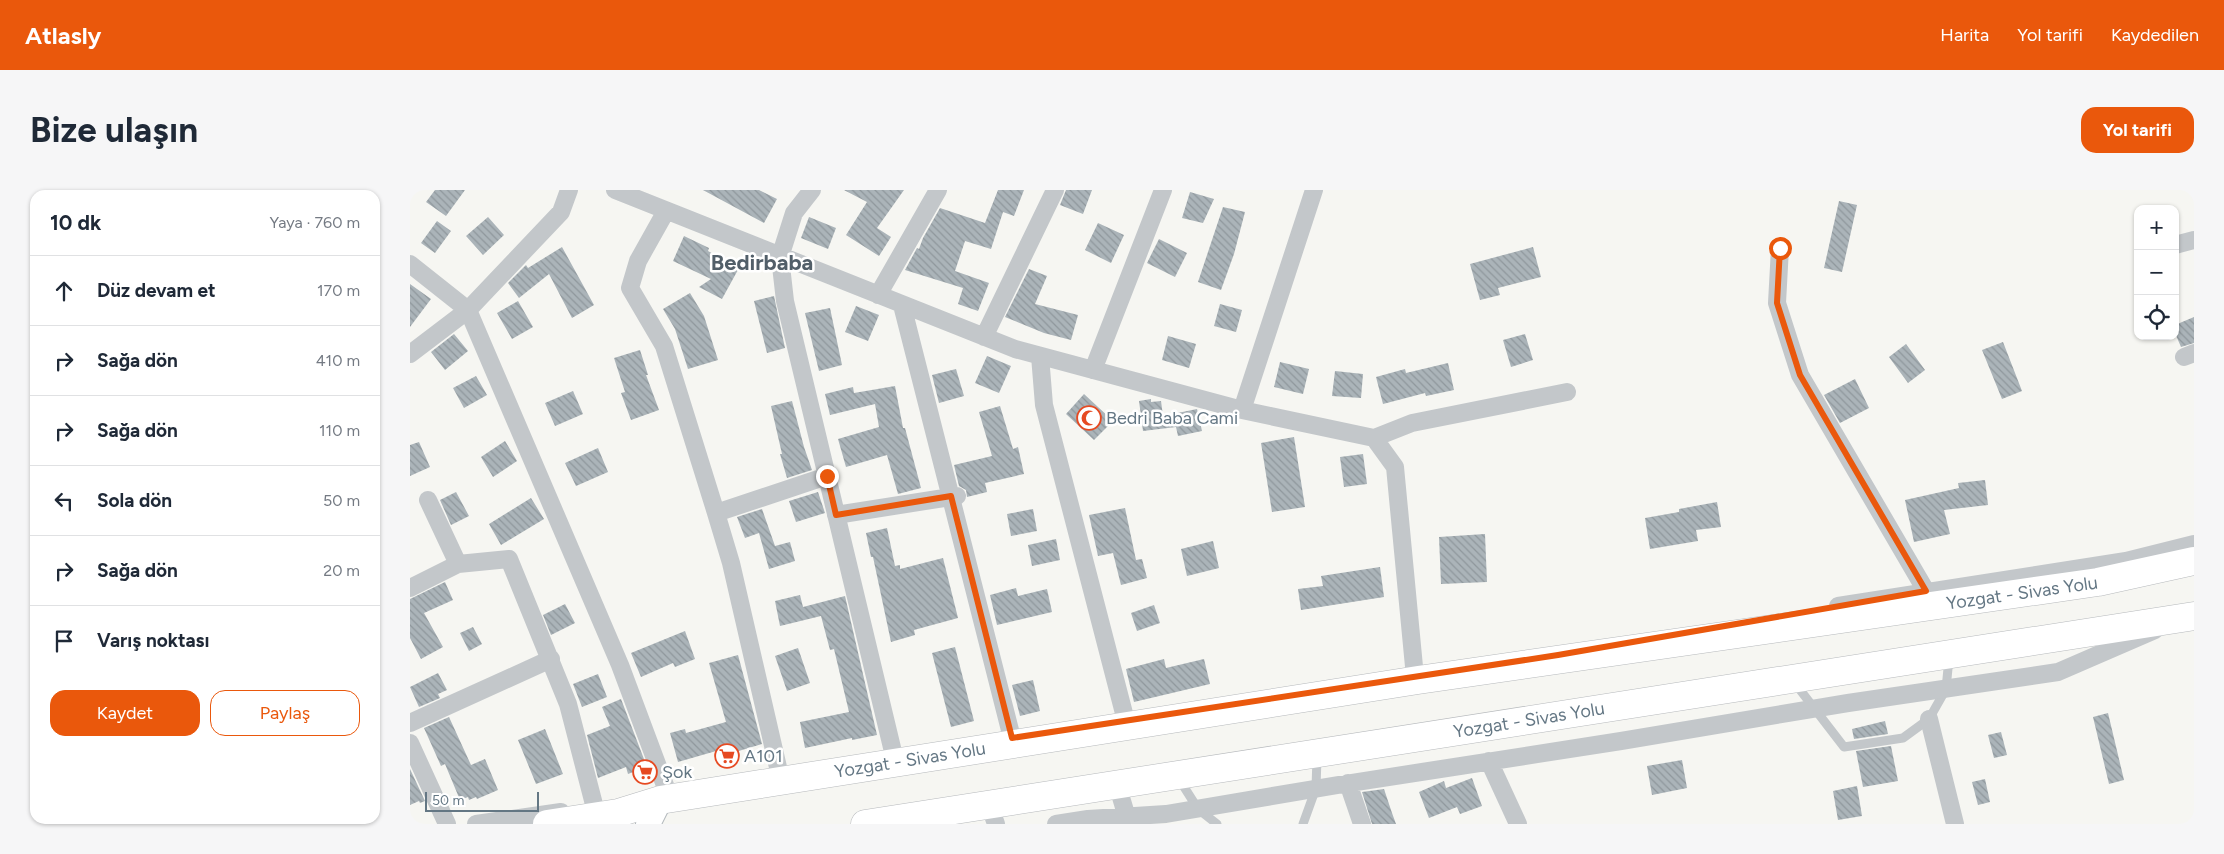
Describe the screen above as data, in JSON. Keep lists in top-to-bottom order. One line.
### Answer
{"streets":{"highway":["Yozgat - Sivas Yolu"]},"districts":["Bedirbaba"],"places":{"mosque":["Bedri Baba Cami"],"supermarket":["A101","Şok"]},"scale_bar":"50 m","page":{"header":"Atlasly","nav":["Harita","Yol tarifi","Kaydedilen"],"buttons":["Yol tarifi",["Kaydet","Paylaş"]],"title":"Bize ulaşın","heading":["10 dk","Yaya · 760 m"],"map_buttons":["+","−"],"list":[["Düz devam et","170 m"],["Sağa dön","410 m"],["Sağa dön","110 m"],["Sola dön","50 m"],["Sağa dön","20 m"],"Varış noktası"],"scale":"50 m"}}
